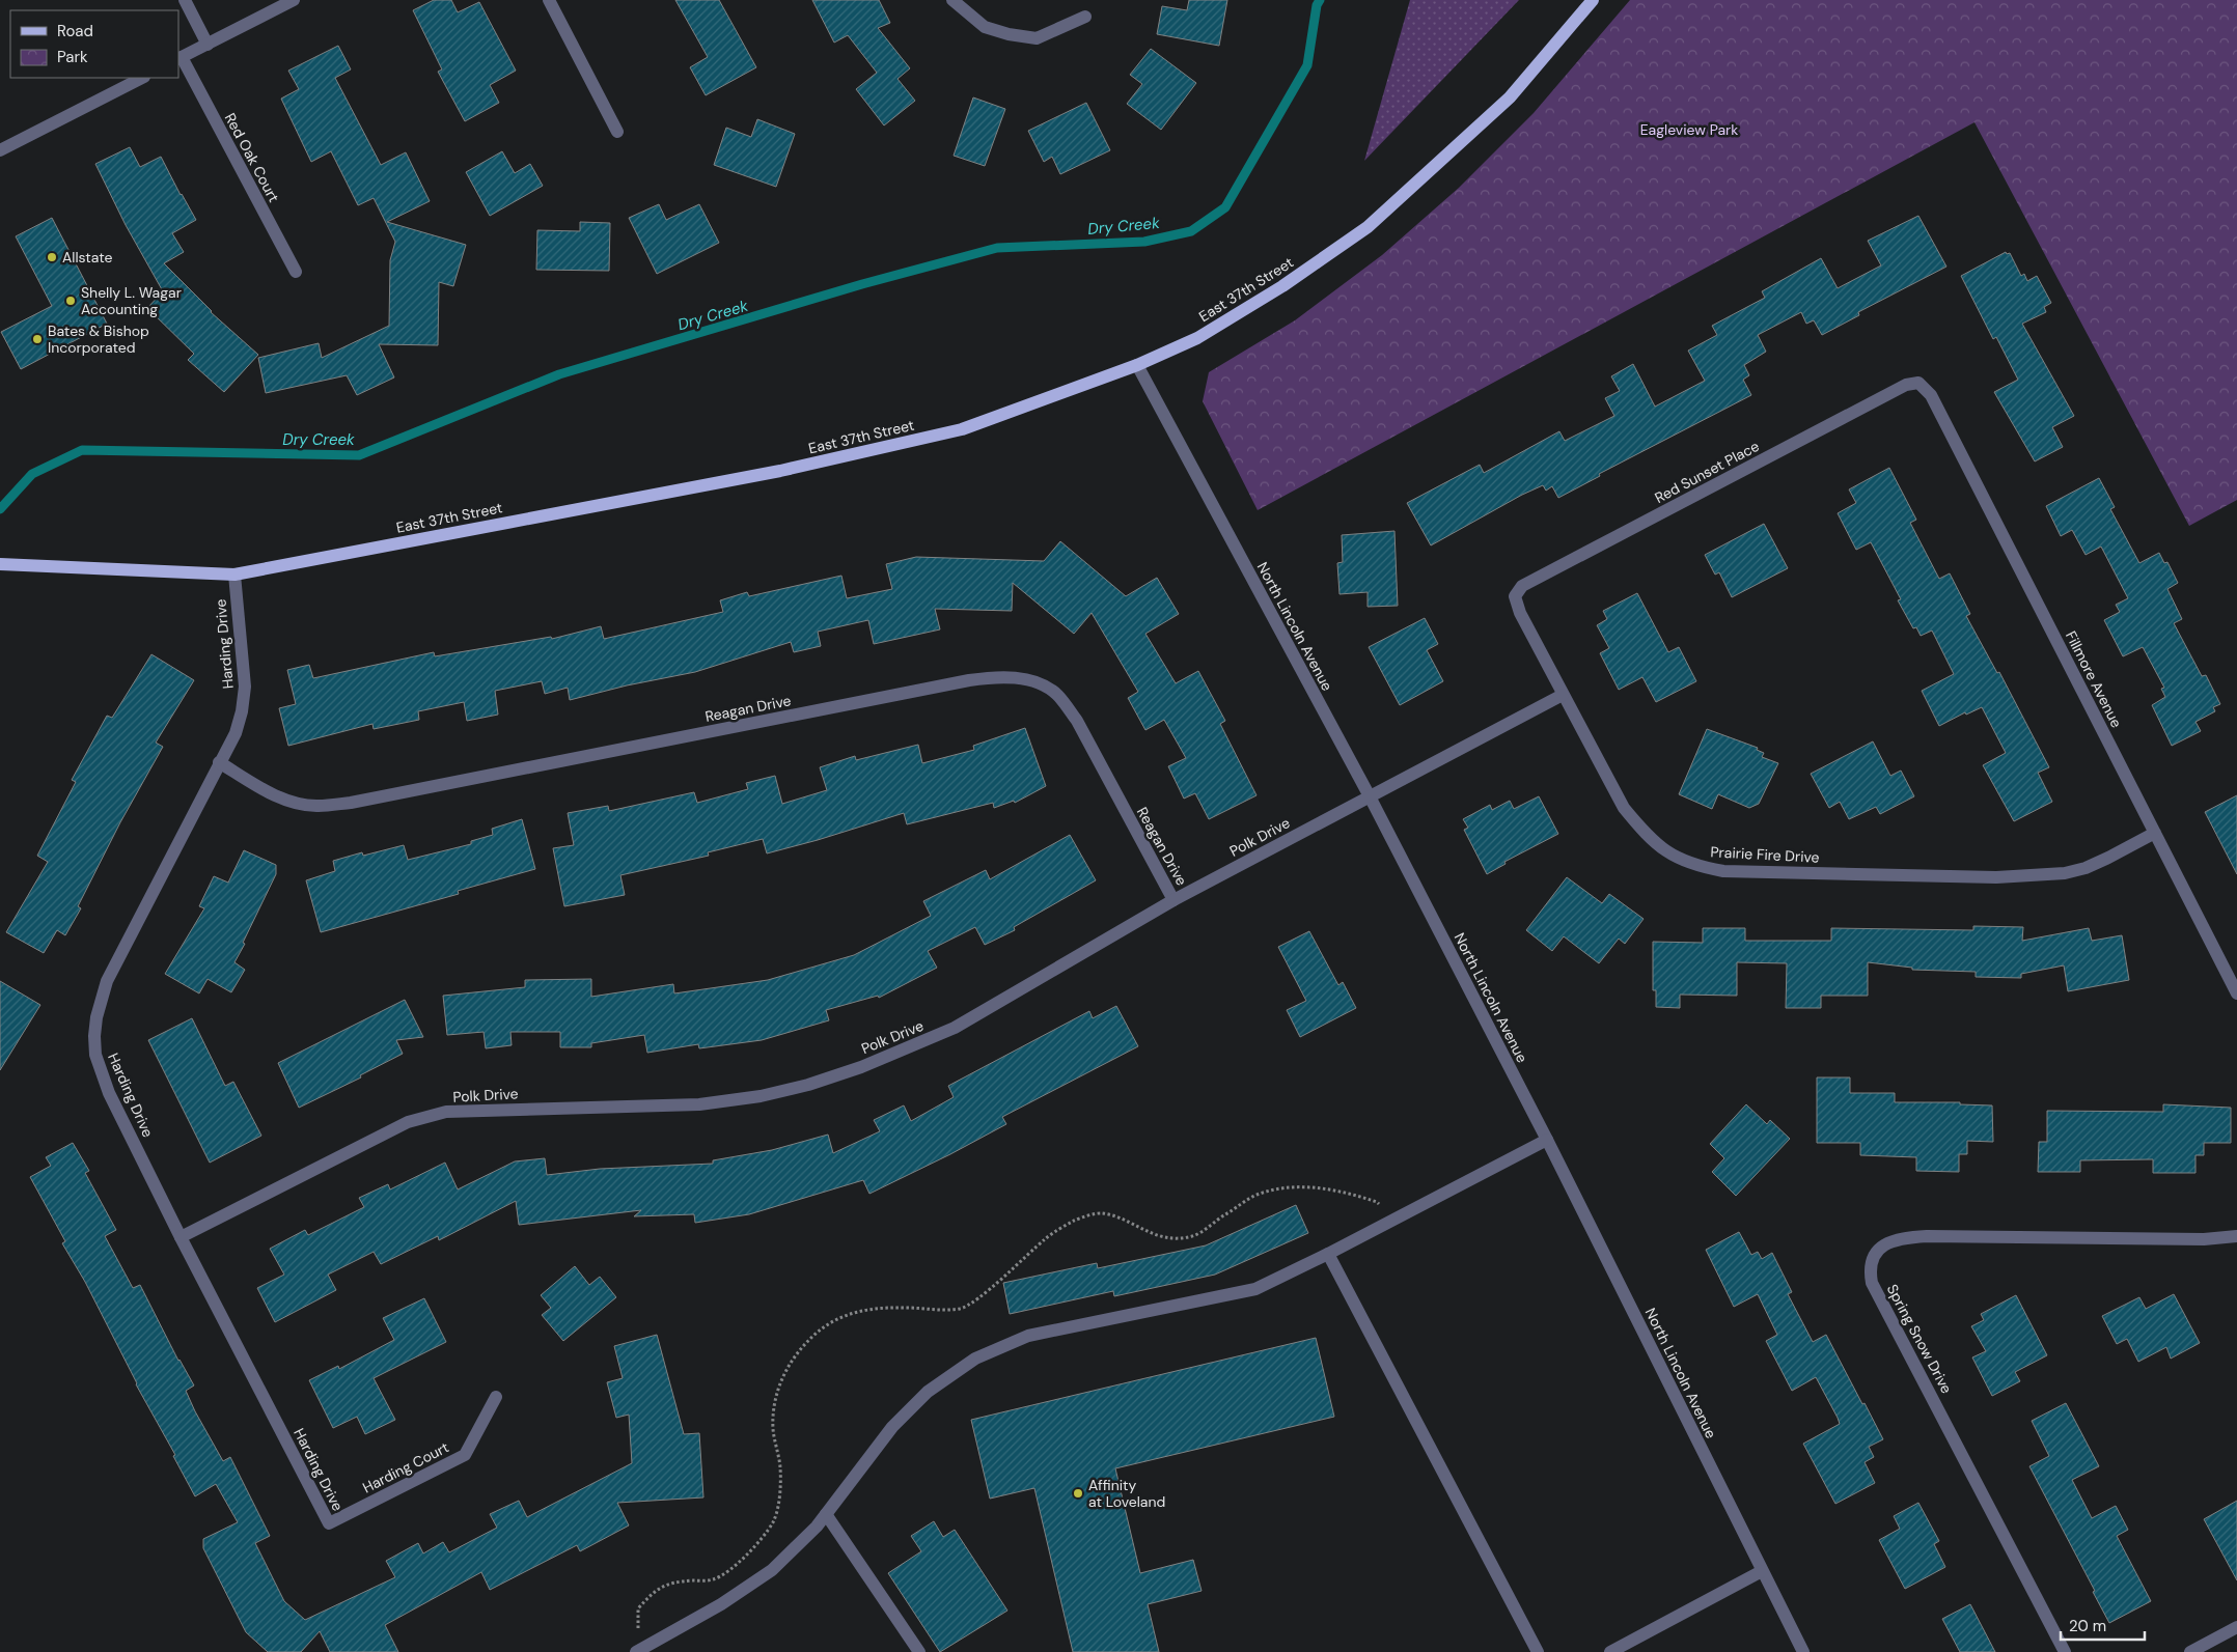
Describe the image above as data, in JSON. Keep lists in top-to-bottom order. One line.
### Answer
{"streets":{"main road":["East 37th Street"],"street":["Red Oak Court","Red Sunset Place","North Lincoln Avenue","Harding Drive","Fillmore Avenue","Reagan Drive","Polk Drive","Prairie Fire Drive","Spring Snow Drive","Harding Court"]},"crossings":[["East 37th Street","North Lincoln Avenue"],["East 37th Street","Harding Drive"],["Red Sunset Place","Fillmore Avenue"],["Red Sunset Place","Prairie Fire Drive"],["North Lincoln Avenue","Polk Drive"],["Harding Drive","Reagan Drive"],["Harding Drive","Polk Drive"],["Harding Drive","Harding Court"],["Fillmore Avenue","Prairie Fire Drive"],["Reagan Drive","Polk Drive"],["Polk Drive","Prairie Fire Drive"]],"water":["Dry Creek"],"parks":["Eagleview Park"],"places":["Allstate","Shelly L. Wagar Accounting","Bates & Bishop Incorporated","Affinity at Loveland"],"legend":["Road","Park"],"scale_bar":"20 m"}
